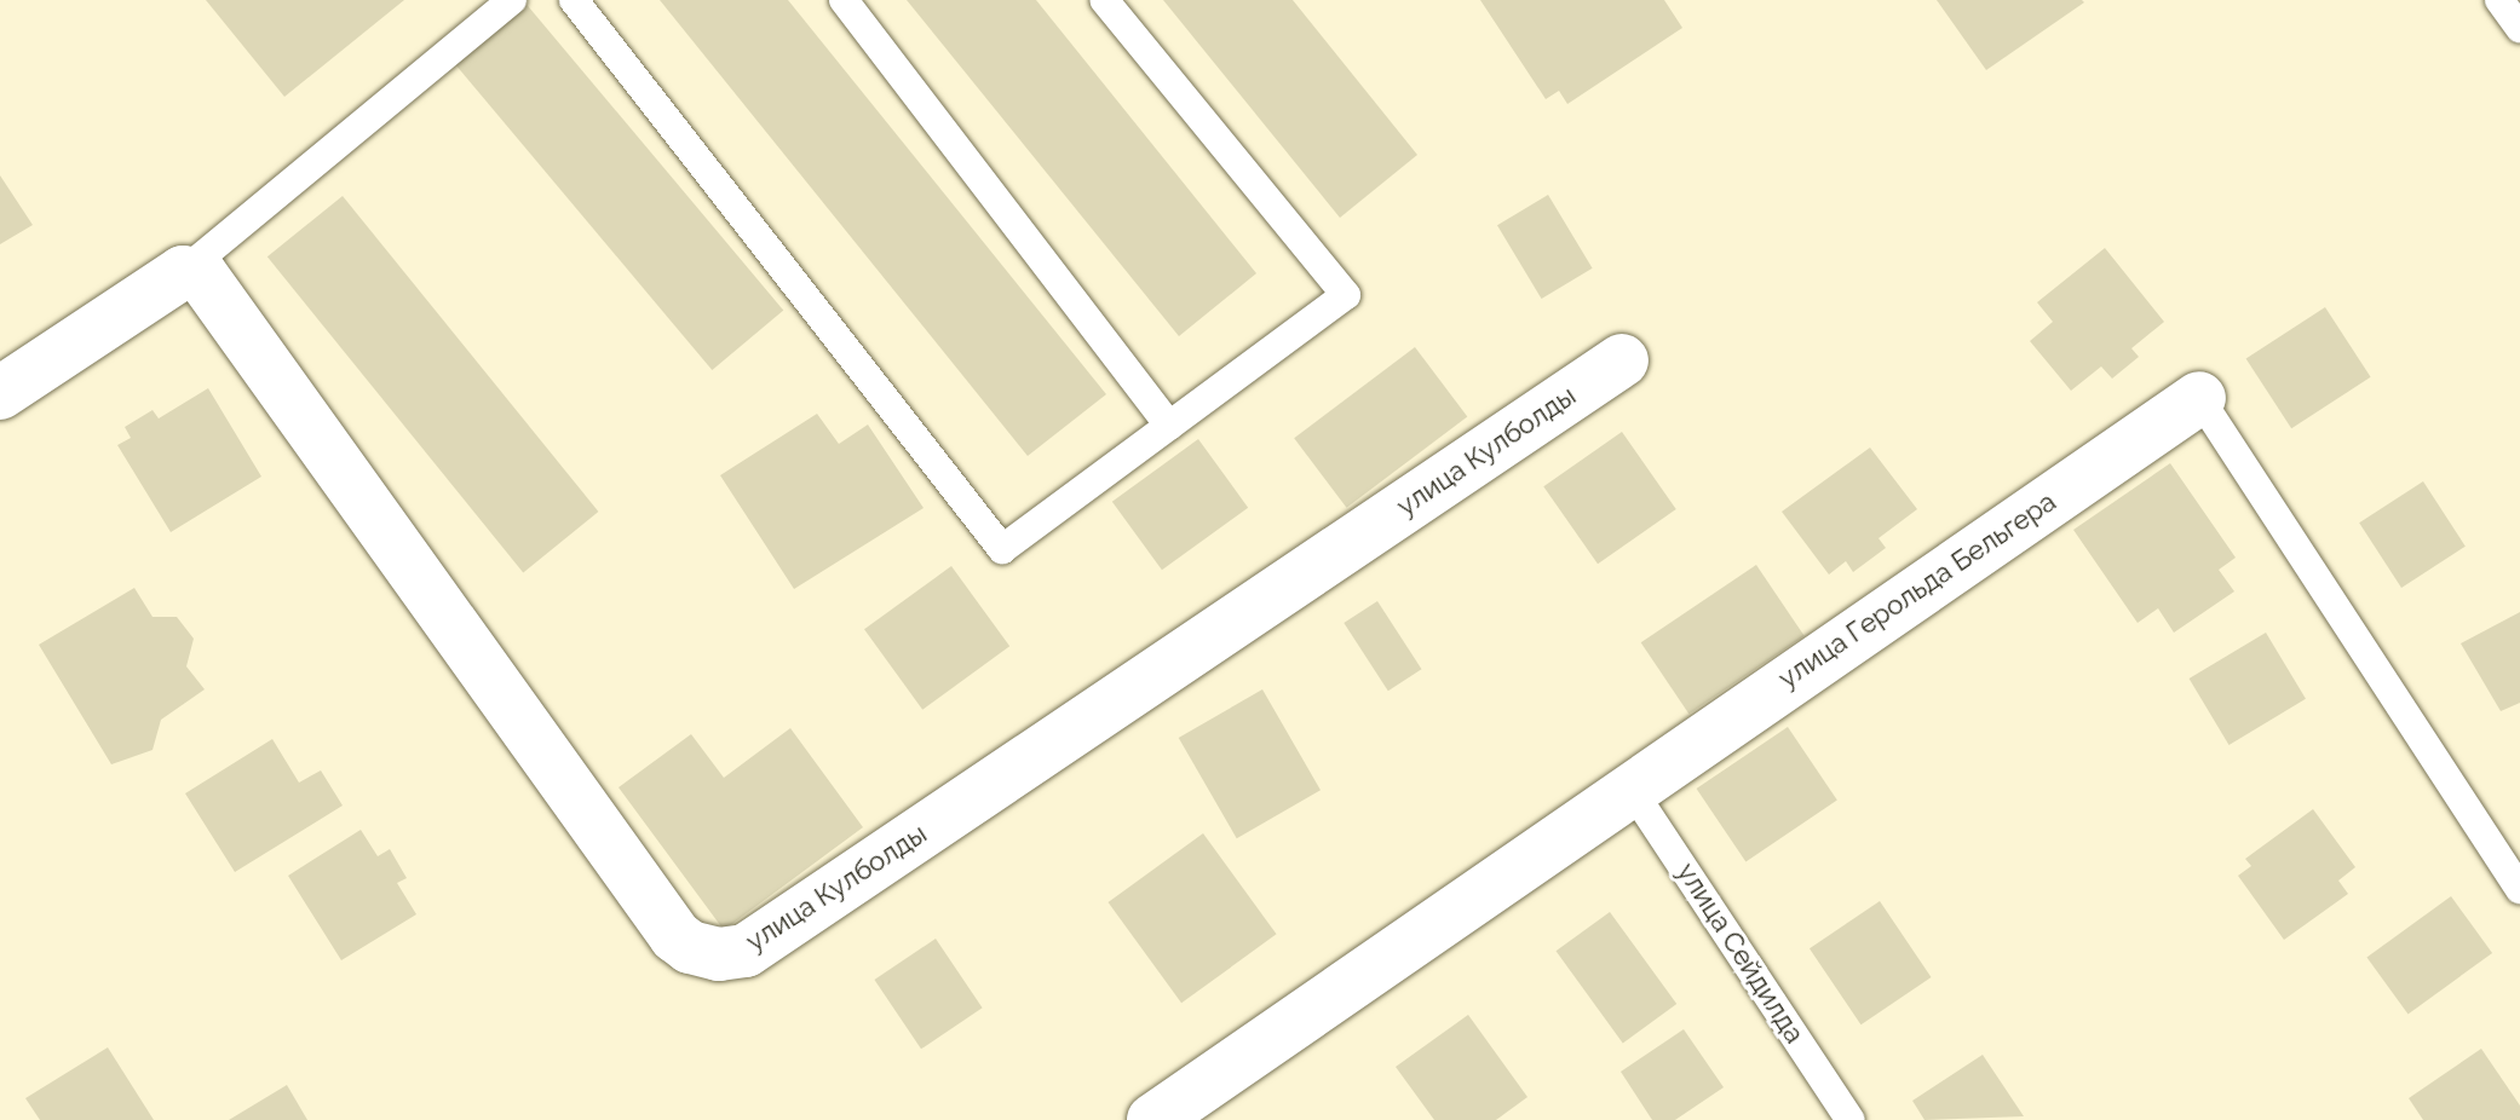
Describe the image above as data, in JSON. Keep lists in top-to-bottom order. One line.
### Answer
{"streets":{"street":["улица Кулболды","улица Герольда Бельгера"],"lane":["улица Сейдилда"]},"crossings":[["улица Герольда Бельгера","улица Сейдилда"]]}
